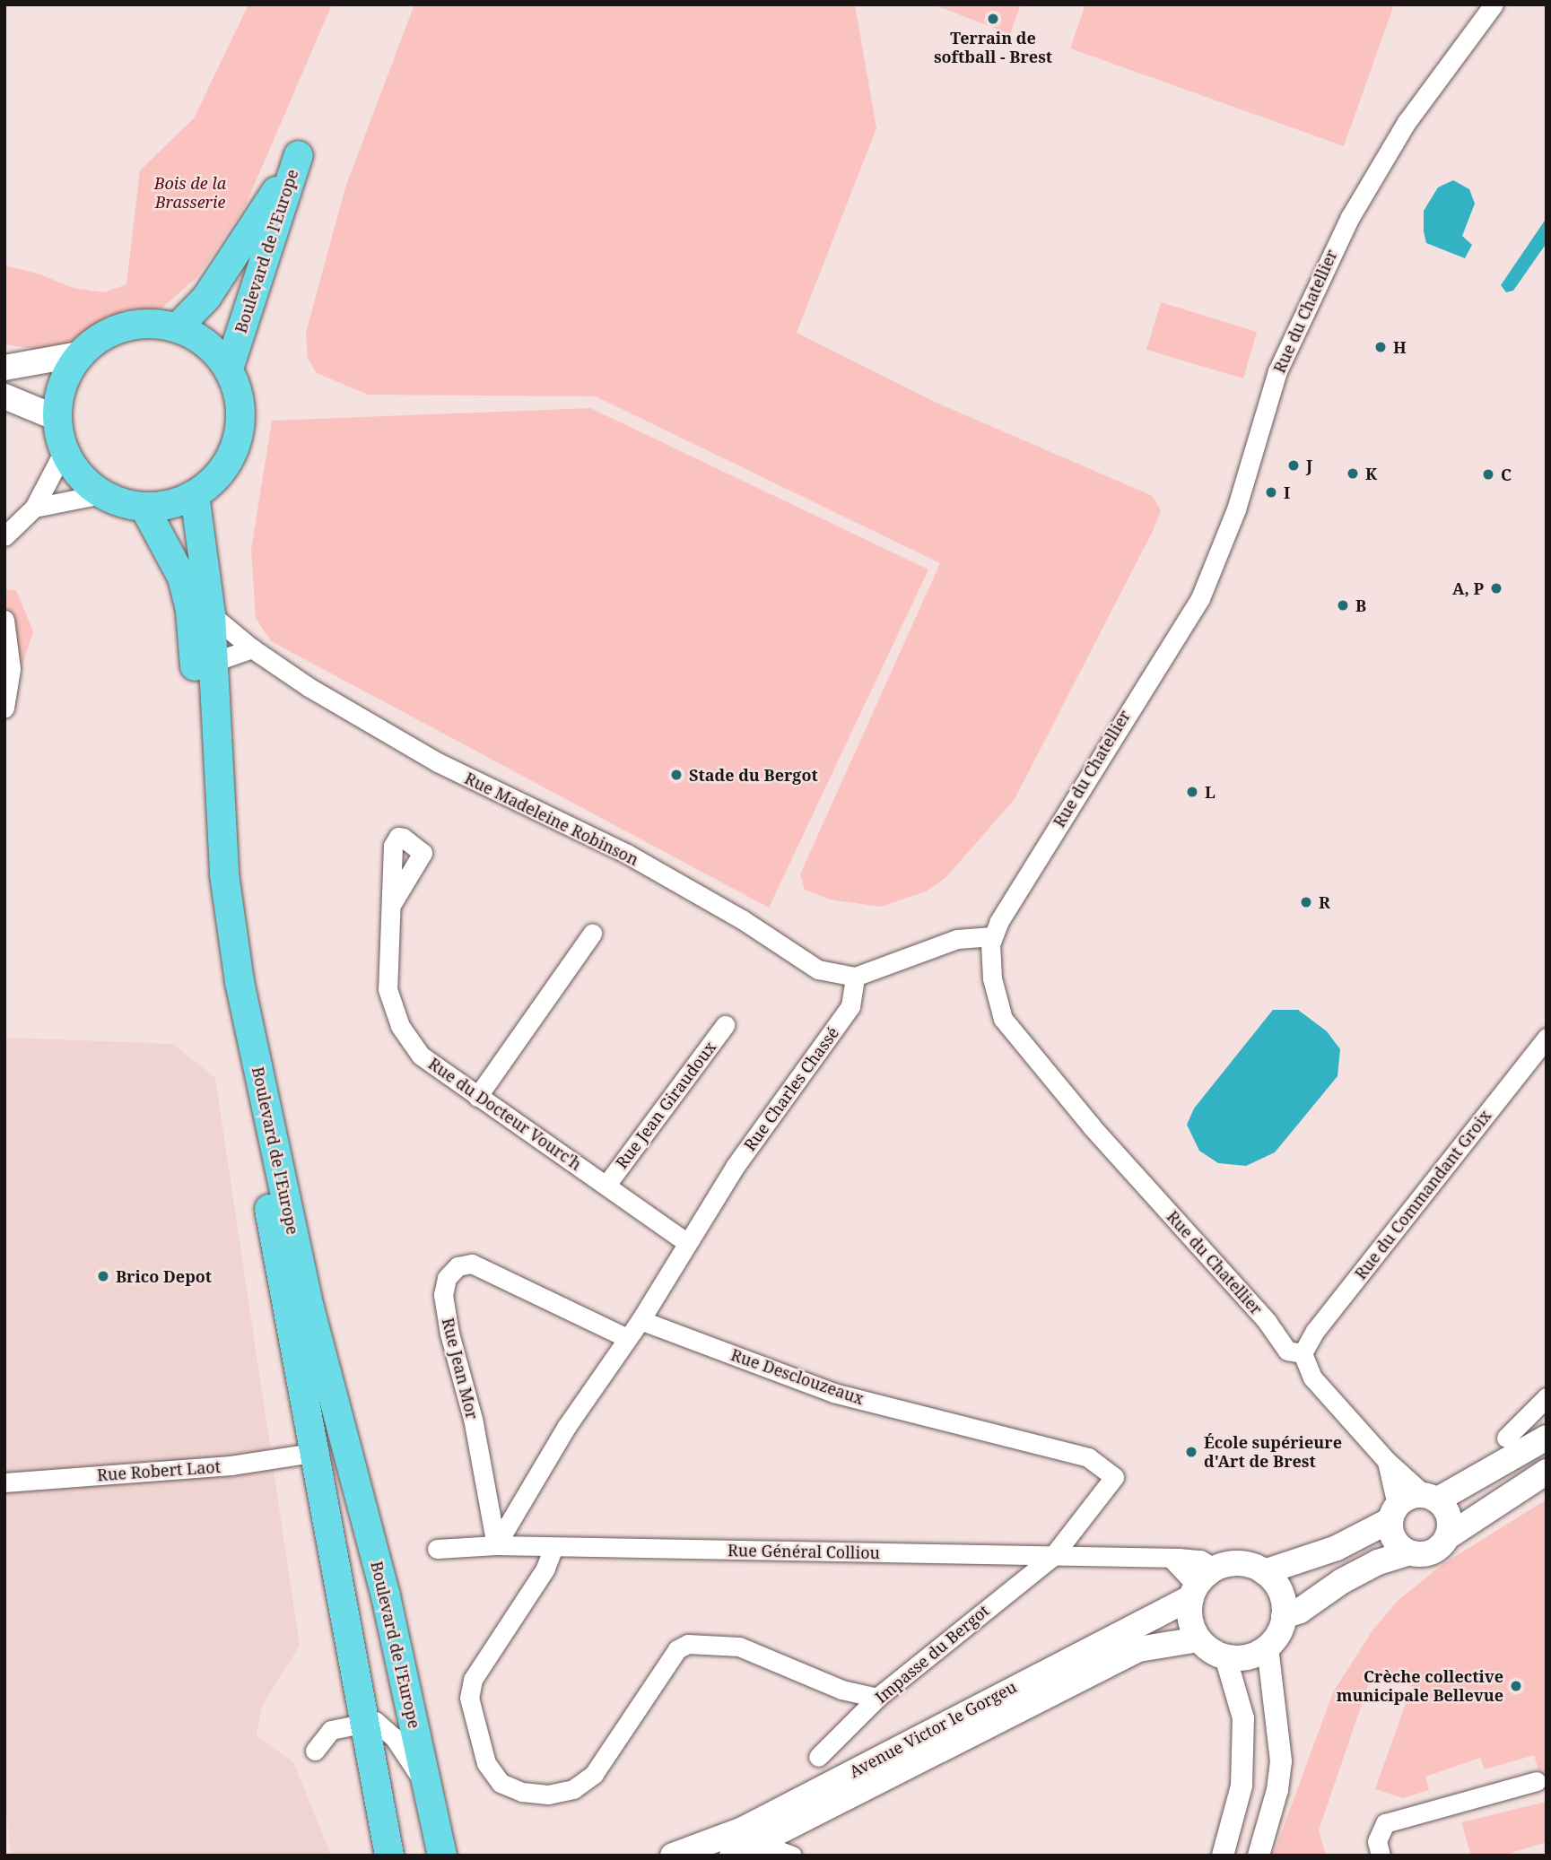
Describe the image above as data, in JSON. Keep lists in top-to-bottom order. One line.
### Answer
{"streets":{"main road":["Boulevard de l'Europe","Avenue Victor le Gorgeu"],"street":["Rue du Chatellier","Rue Madeleine Robinson","Rue Charles Chassé","Rue Jean Giraudoux","Rue du Docteur Vourc'h","Rue du Commandant Groix","Rue Jean Mor","Rue Desclouzeaux","Rue Robert Laot","Rue Général Colliou","Impasse du Bergot"]},"crossings":[["Boulevard de l'Europe","Rue Madeleine Robinson"],["Boulevard de l'Europe","Rue Robert Laot"],["Rue du Chatellier","Rue du Commandant Groix"],["Rue Madeleine Robinson","Rue Charles Chassé"],["Rue Charles Chassé","Rue du Docteur Vourc'h"],["Rue Charles Chassé","Rue Desclouzeaux"],["Rue Jean Giraudoux","Rue du Docteur Vourc'h"],["Rue Jean Mor","Rue Général Colliou"],["Rue Desclouzeaux","Rue Général Colliou"],["Rue Desclouzeaux","Impasse du Bergot"],["Rue Général Colliou","Impasse du Bergot"],["Rue Général Colliou","Avenue Victor le Gorgeu"]],"parks":["Bois de la Brasserie"],"places":["Terrain de softball - Brest","H","J","K","C","I","A, P","B","Stade du Bergot","L","R","Brico Depot","École supérieure d'Art de Brest","Crèche collective municipale Bellevue"]}
